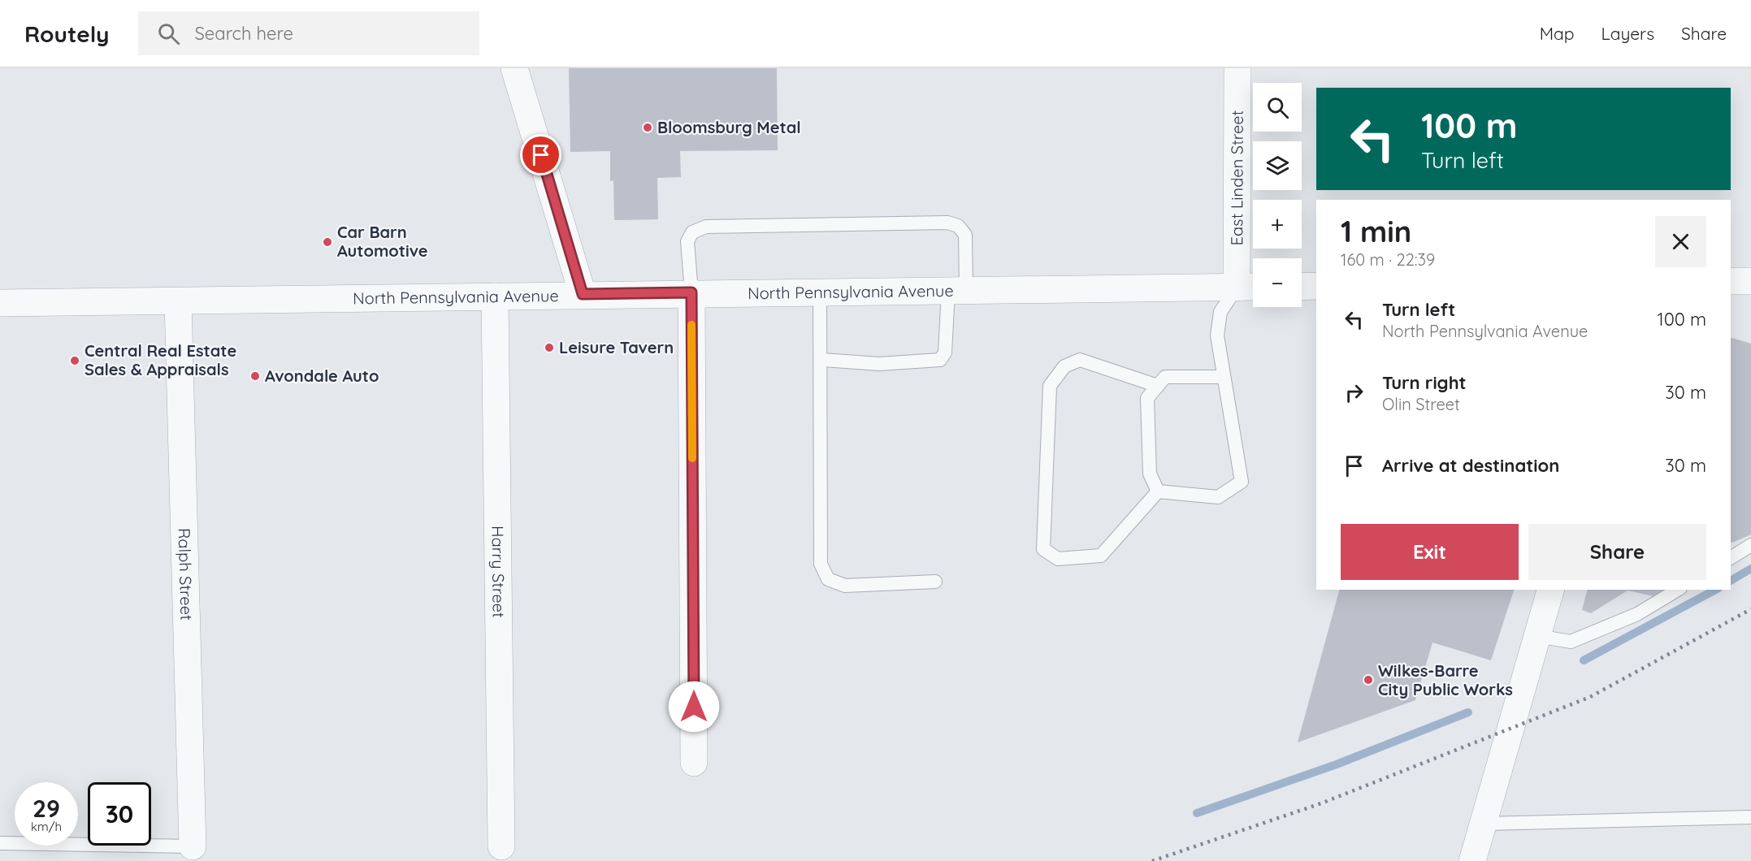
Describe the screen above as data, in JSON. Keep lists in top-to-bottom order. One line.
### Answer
{"streets":{"street":["East Linden Street","North Pennsylvania Avenue","Harry Street","Ralph Street"]},"crossings":[["East Linden Street","North Pennsylvania Avenue"],["North Pennsylvania Avenue","Harry Street"],["North Pennsylvania Avenue","Ralph Street"]],"places":["Bloomsburg Metal","Car Barn Automotive","Leisure Tavern","Central Real Estate Sales & Appraisals","Avondale Auto","Wilkes-Barre City Public Works"],"page":{"header":"Routely","search":"Search here","nav":["Map","Layers","Share"],"map_buttons":["+","−"],"turn":["100 m","Turn left"],"heading":["1 min","160 m · 22:39"],"list":[{"name":"Turn left","note":"North Pennsylvania Avenue","value":"100 m"},{"name":"Turn right","note":"Olin Street","value":"30 m"},{"name":"Arrive at destination","value":"30 m"}],"buttons":["Exit","Share"],"speed":"29 km/h","limit":"30"}}
